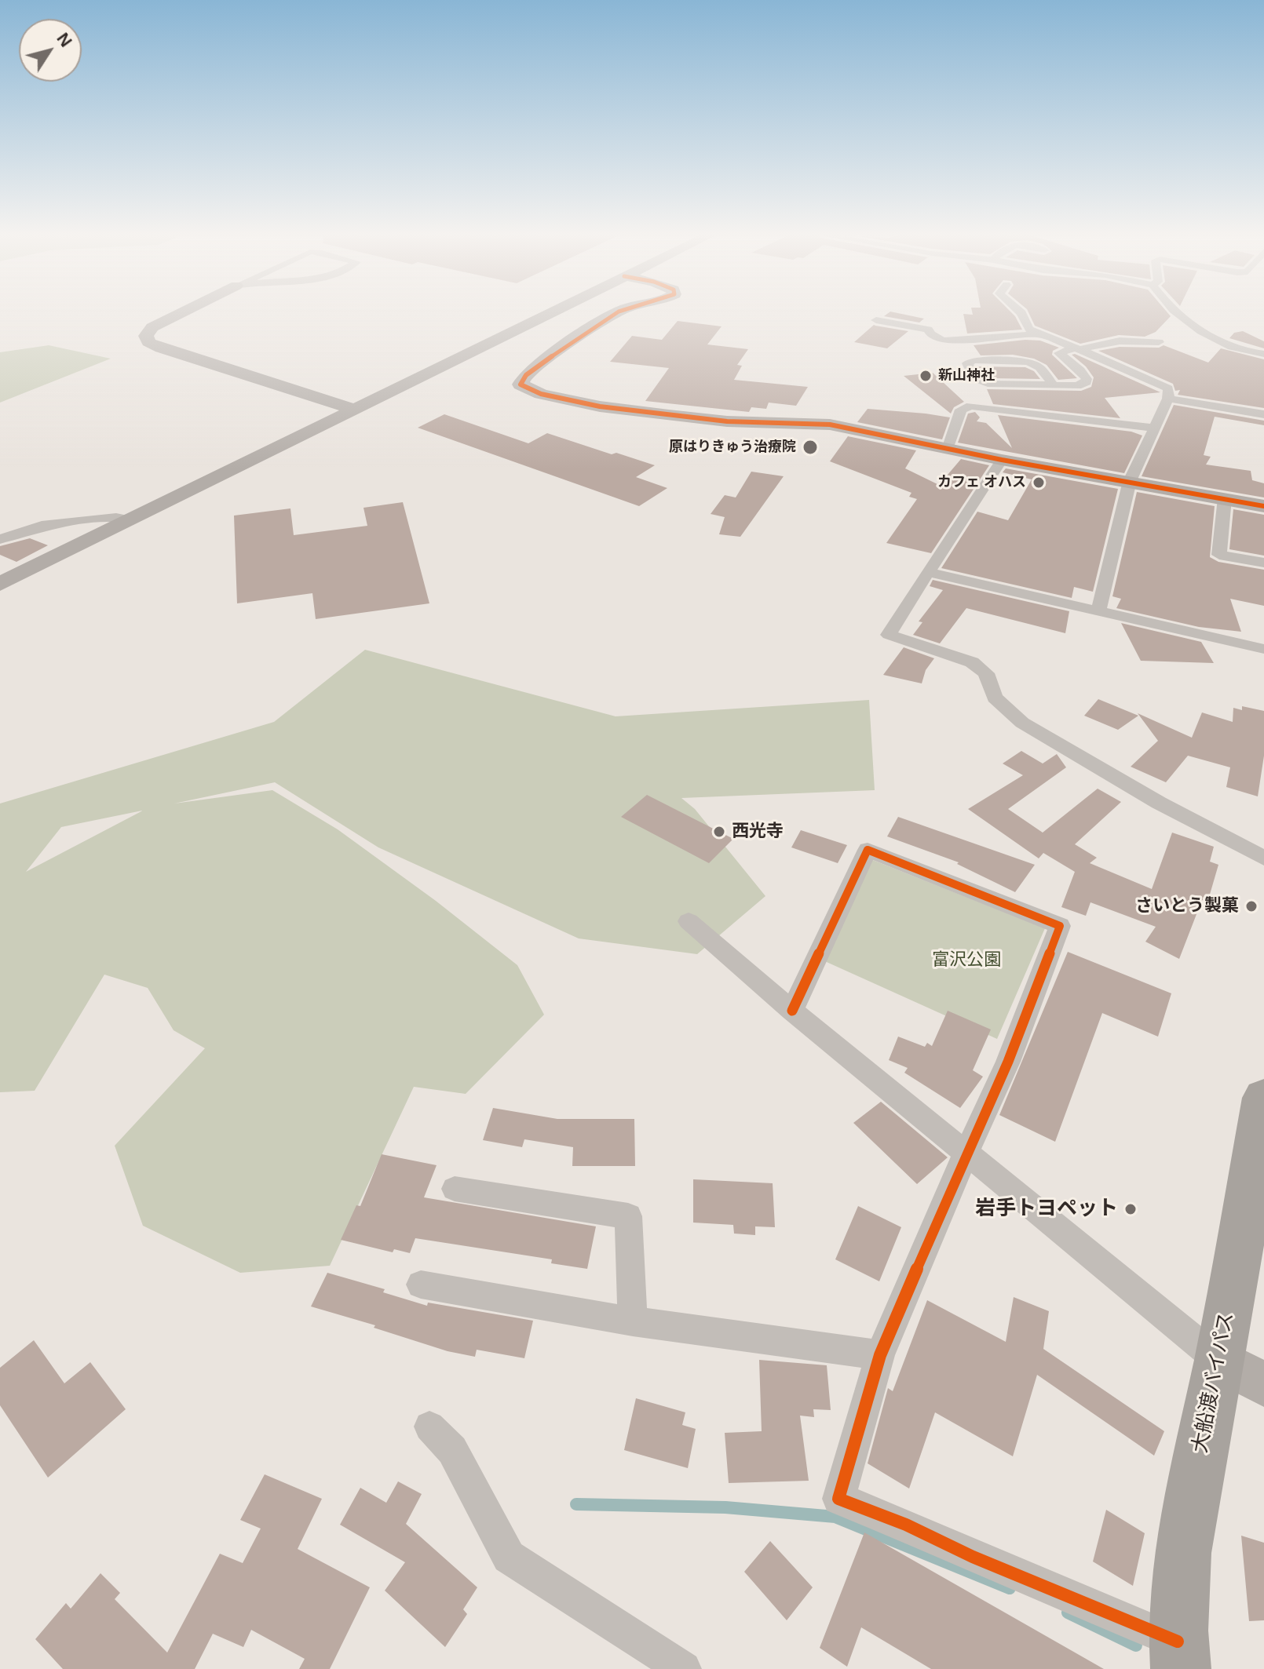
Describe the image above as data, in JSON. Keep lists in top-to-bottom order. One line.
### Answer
{"streets":{"highway":["大船渡バイパス"]},"parks":["富沢公園"],"places":["新山神社","原はりきゅう治療院","カフェ オハス","西光寺","さいとう製菓","岩手トヨペット"],"north":"top right"}
